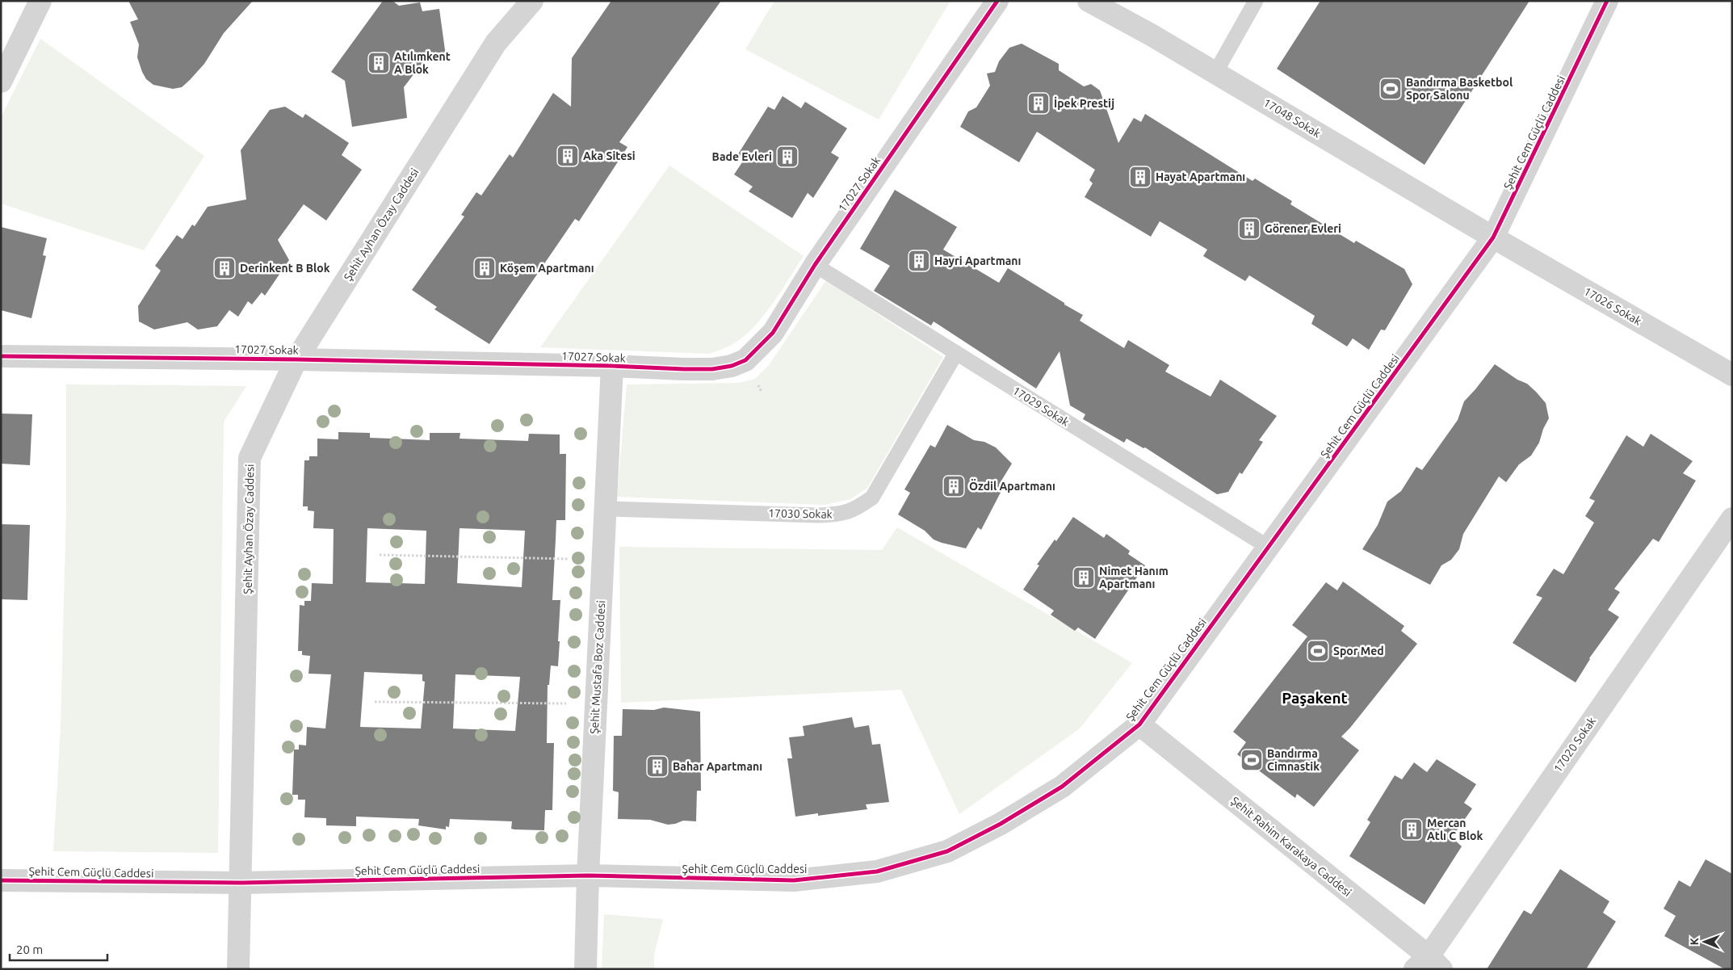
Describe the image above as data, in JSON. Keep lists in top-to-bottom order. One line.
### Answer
{"streets":{"street":["17048 Sokak","Şehit Cem Güçlü Caddesi","17027 Sokak","Şehit Ayhan Özay Caddesi","17026 Sokak","Şehit Mustafa Boz Caddesi","17020 Sokak","Şehit Rahim Karakaya Caddesi"],"lane":["17029 Sokak","17030 Sokak"]},"crossings":[["17048 Sokak","Şehit Cem Güçlü Caddesi"],["17048 Sokak","17026 Sokak"],["Şehit Cem Güçlü Caddesi","Şehit Ayhan Özay Caddesi"],["Şehit Cem Güçlü Caddesi","17026 Sokak"],["Şehit Cem Güçlü Caddesi","17029 Sokak"],["Şehit Cem Güçlü Caddesi","Şehit Mustafa Boz Caddesi"],["Şehit Cem Güçlü Caddesi","Şehit Rahim Karakaya Caddesi"],["17027 Sokak","Şehit Ayhan Özay Caddesi"],["17027 Sokak","17029 Sokak"],["17027 Sokak","Şehit Mustafa Boz Caddesi"],["17029 Sokak","17030 Sokak"],["17030 Sokak","Şehit Mustafa Boz Caddesi"],["17020 Sokak","Şehit Rahim Karakaya Caddesi"]],"districts":["Paşakent"],"places":{"building":["Atılımkent A Blok","İpek Prestij","Aka Sitesi","Bade Evleri","Hayat Apartmanı","Görener Evleri","Hayri Apartmanı","Derinkent B Blok","Köşem Apartmanı","Özdil Apartmanı","Nimet Hanım Apartmanı","Bahar Apartmanı","Mercan Atlı C Blok"],"sports":["Bandırma Basketbol Spor Salonu","Spor Med","Bandırma Cimnastik"]},"scale_bar":"20 m","north":"left"}
